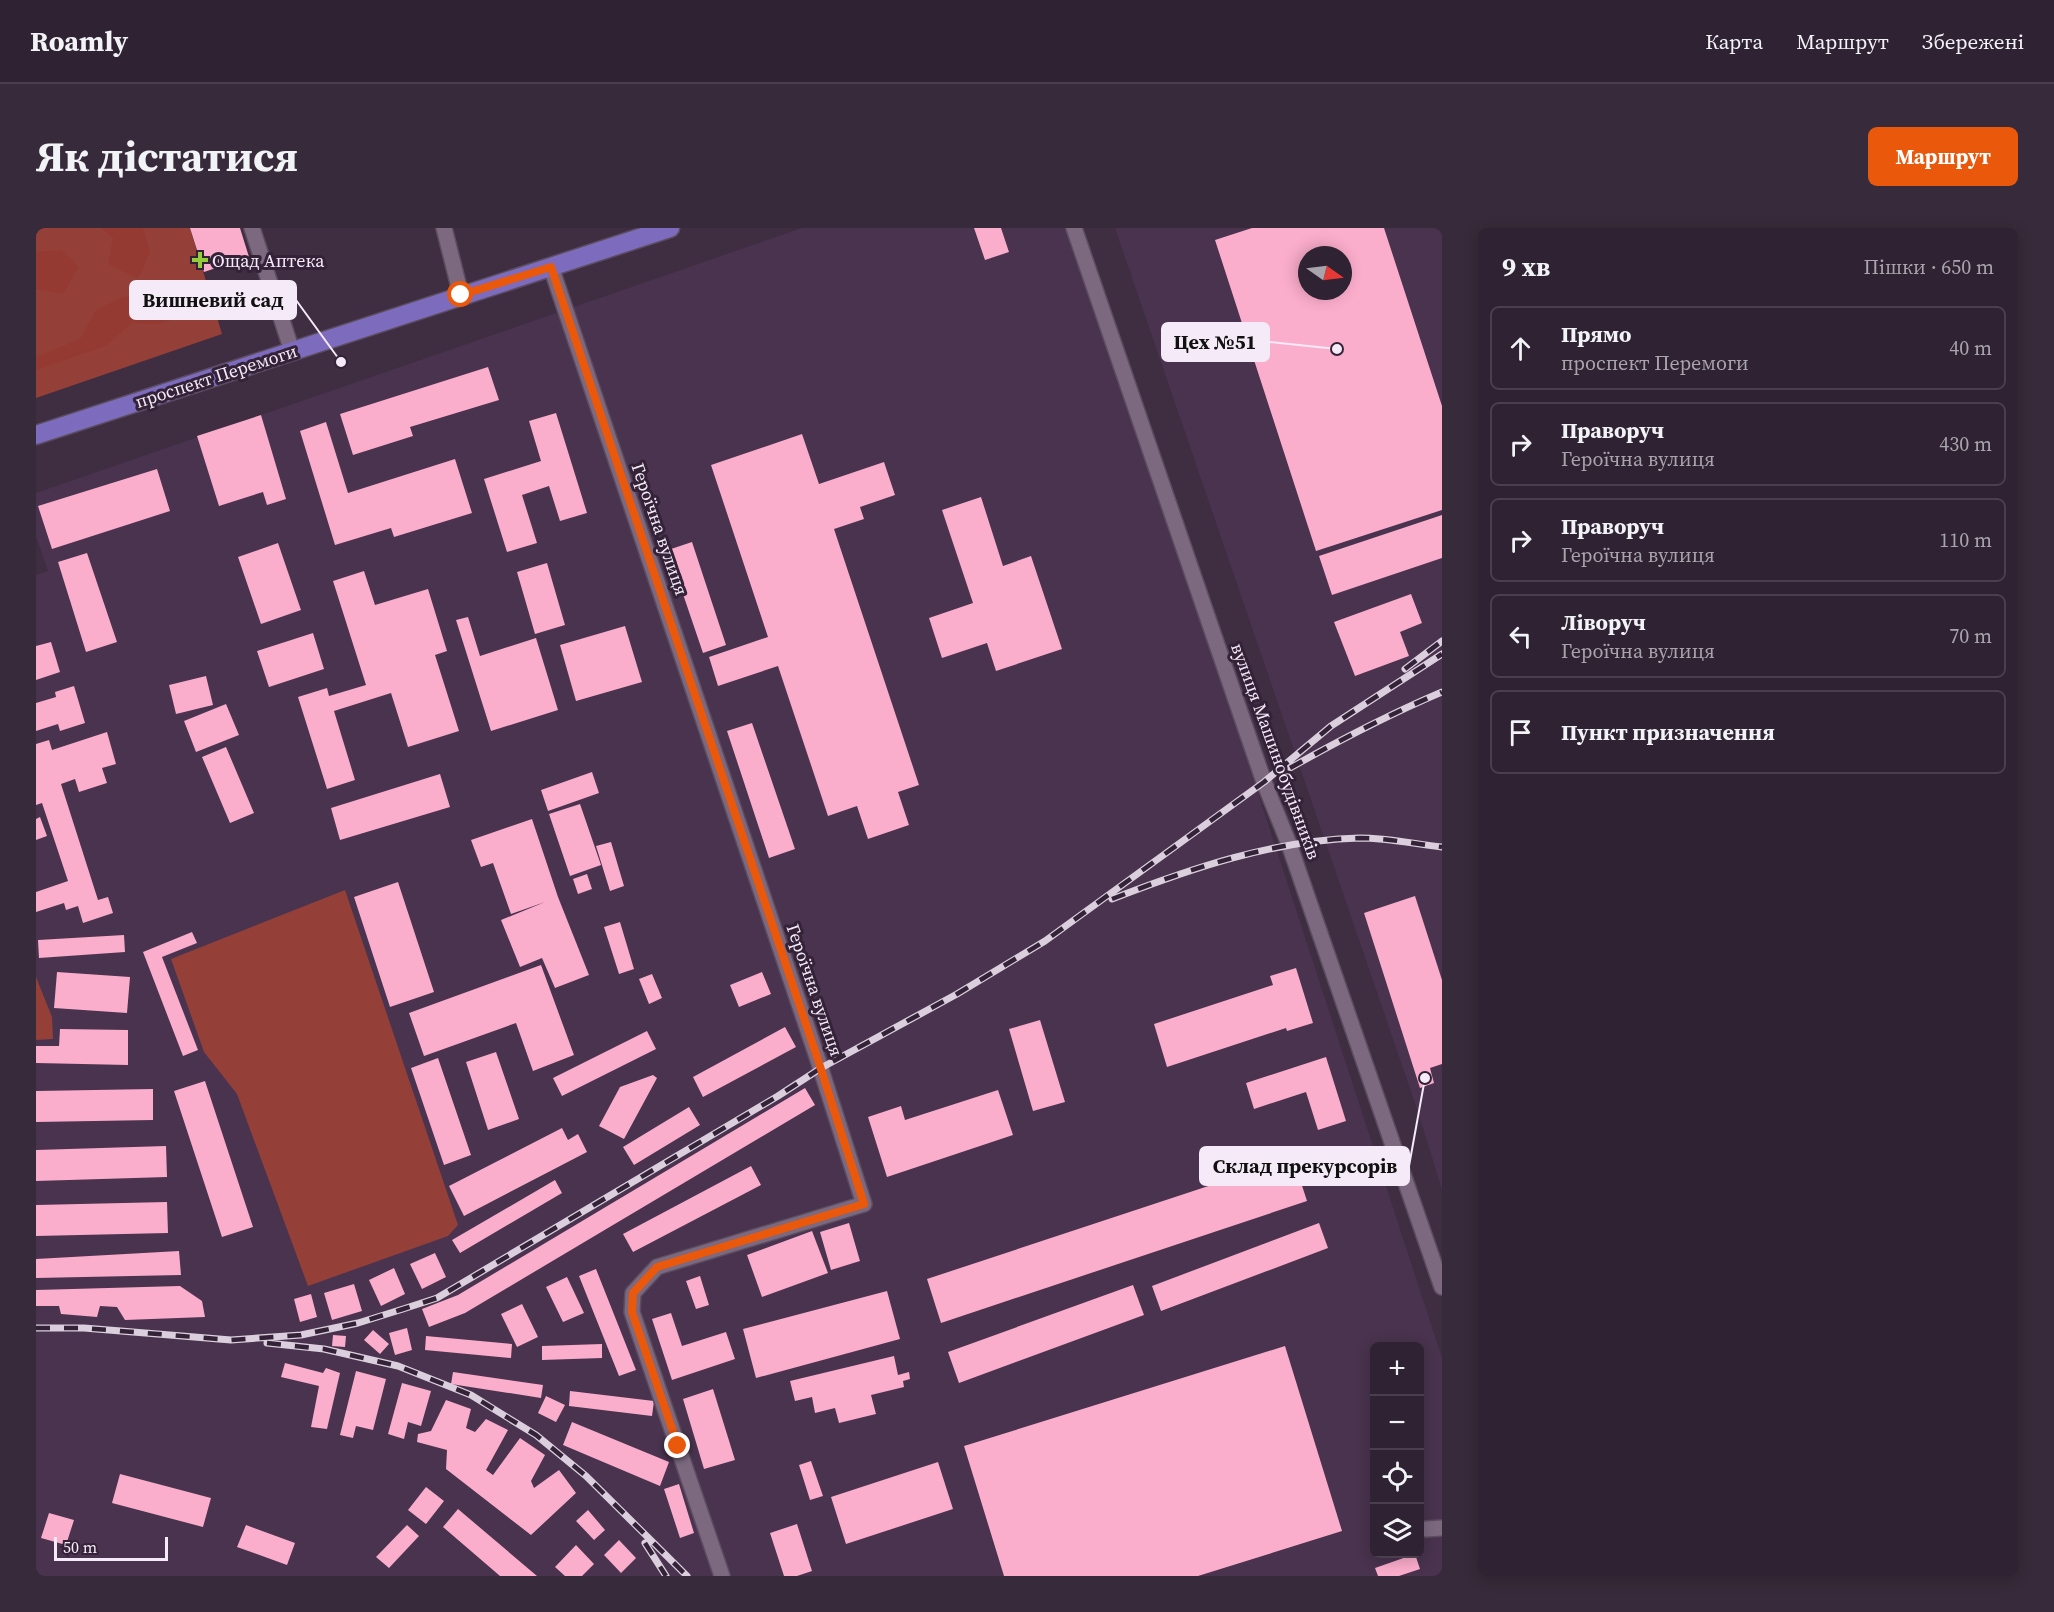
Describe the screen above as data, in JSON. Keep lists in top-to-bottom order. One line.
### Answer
{"streets":{"main road":["проспект Перемоги"],"street":["Героїчна вулиця","вулиця Машинобудівників"]},"crossings":[["проспект Перемоги","Героїчна вулиця"]],"places":{"health":["Ощад Аптека"],"other":["Цех №51","Вишневий сад","Склад прекурсорів"]},"scale_bar":"50 m","north":"right","page":{"header":"Roamly","nav":["Карта","Маршрут","Збережені"],"title":"Як дістатися","buttons":"Маршрут","heading":["9 хв","Пішки · 650 m"],"list":[["Прямо","проспект Перемоги","40 m"],["Праворуч","Героїчна вулиця","430 m"],["Праворуч","Героїчна вулиця","110 m"],["Ліворуч","Героїчна вулиця","70 m"],"Пункт призначення"],"map_buttons":["+","−"],"scale":"50 m"}}
